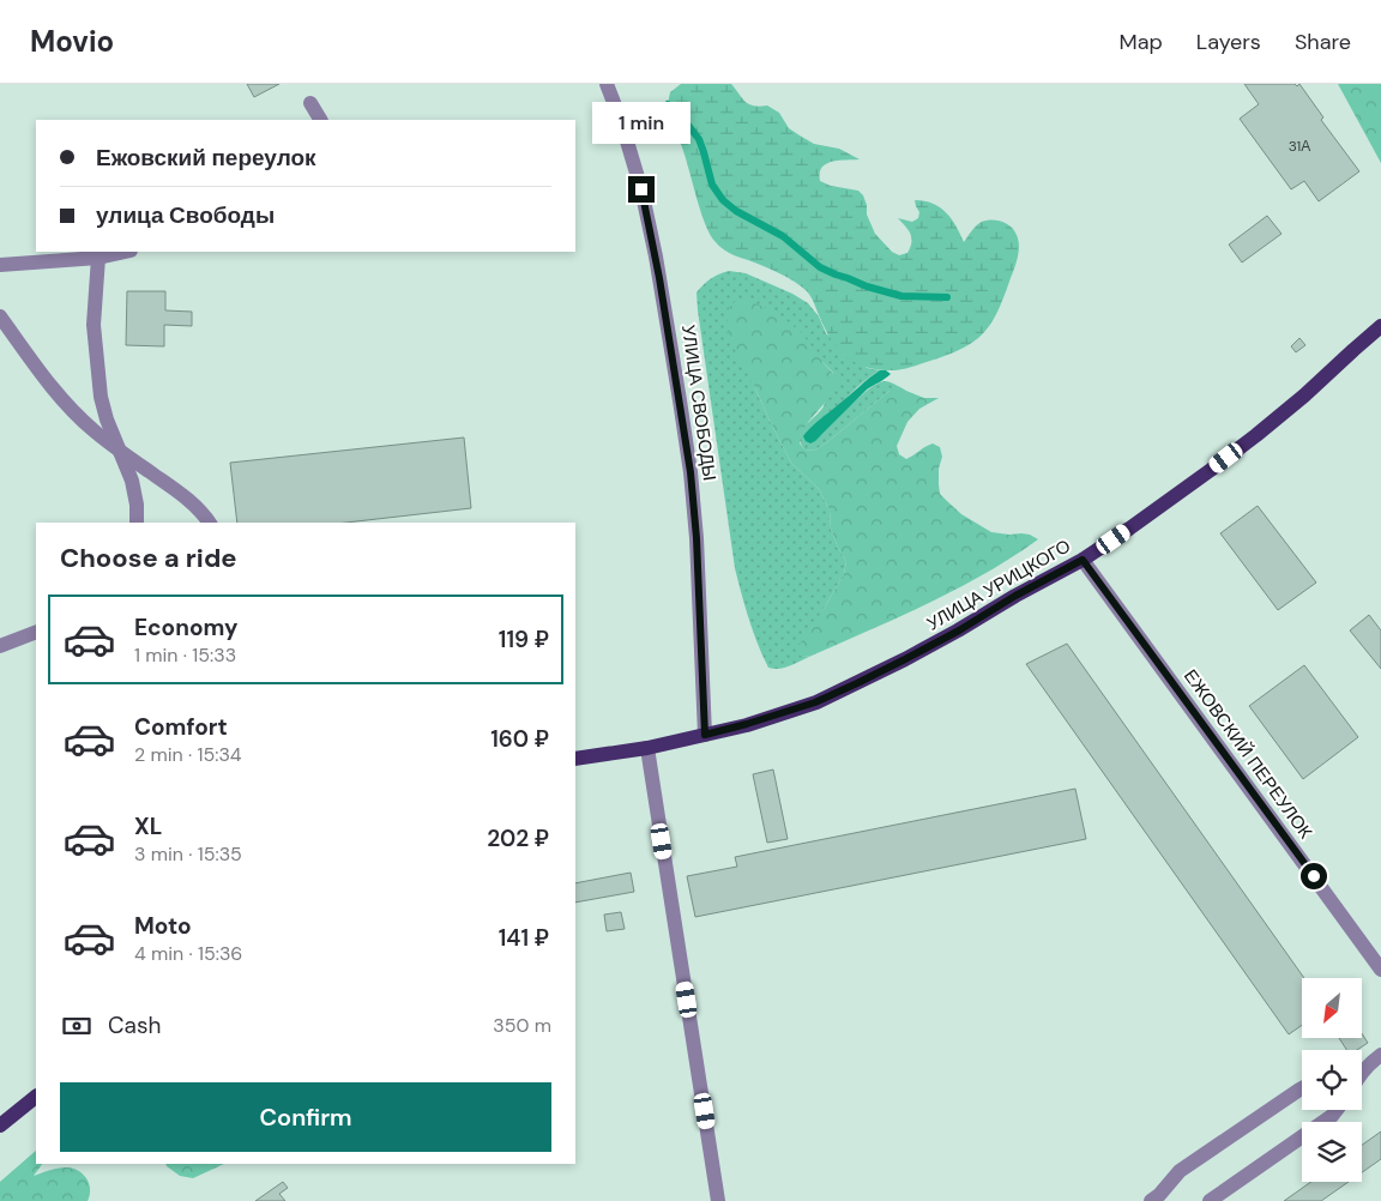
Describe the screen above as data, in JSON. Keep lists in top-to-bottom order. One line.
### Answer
{"streets":{"main road":["УЛИЦА УРИЦКОГО"],"street":["УЛИЦА СВОБОДЫ","ЕЖОВСКИЙ ПЕРЕУЛОК"]},"crossings":[["УЛИЦА СВОБОДЫ","УЛИЦА УРИЦКОГО"],["УЛИЦА УРИЦКОГО","ЕЖОВСКИЙ ПЕРЕУЛОК"]],"house_numbers":["31А"],"north":"bottom left","page":{"header":"Movio","nav":["Map","Layers","Share"],"bubble":"1 min","banner":["Ежовский переулок","улица Свободы"],"heading":"Choose a ride","list":[{"name":"Economy","note":"1 min · 15:33","value":"119 ₽"},{"name":"Comfort","note":"2 min · 15:34","value":"160 ₽"},{"name":"XL","note":"3 min · 15:35","value":"202 ₽"},{"name":"Moto","note":"4 min · 15:36","value":"141 ₽"}],"pay":["Cash","350 m"],"buttons":"Confirm"}}
